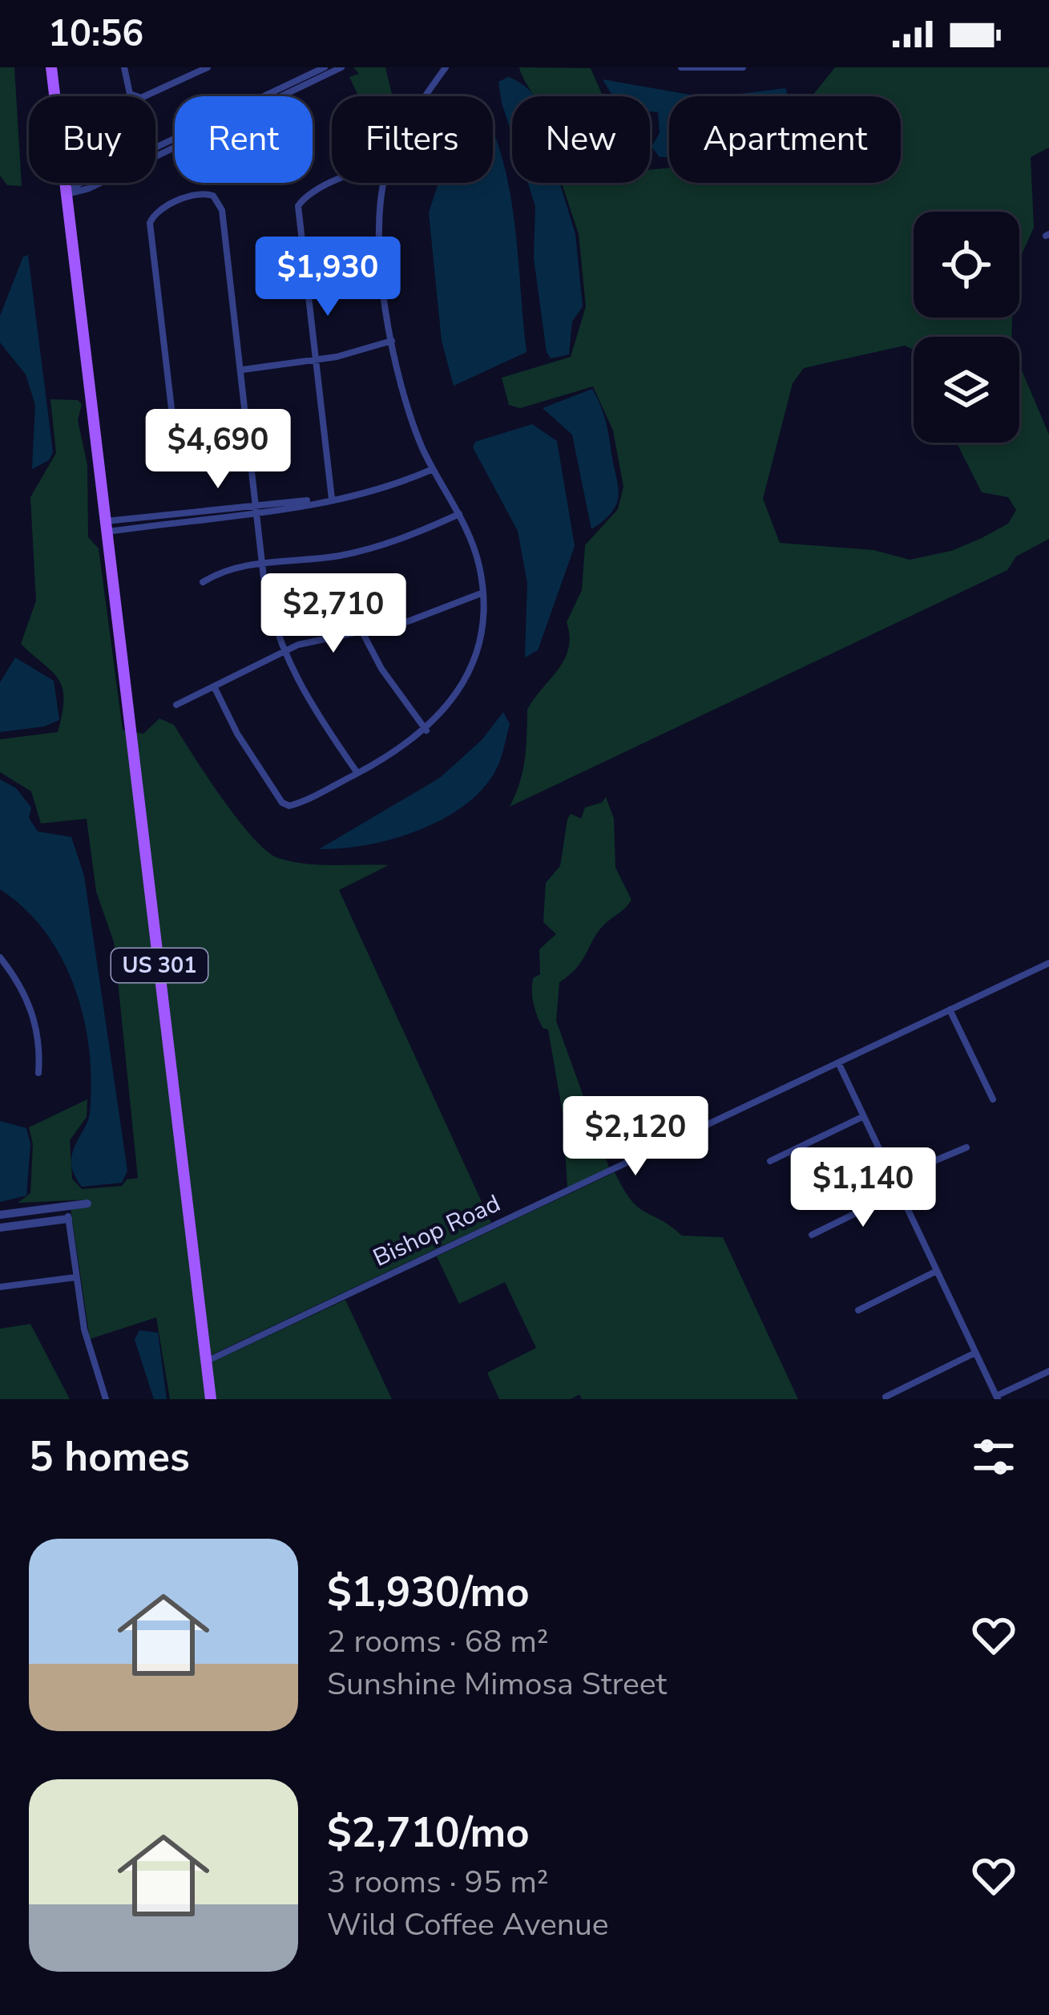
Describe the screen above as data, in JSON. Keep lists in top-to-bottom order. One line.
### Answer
{"streets":{"main road":["US 301"],"street":["Bishop Road"]},"crossings":[["US 301","Bishop Road"]],"page":{"status":"10:56","chip":["Buy","Rent","Filters","New","Apartment"],"price":["$1,930","$4,690","$2,710","$2,120","$1,140"],"heading":"5 homes","list":[{"name":"$1,930/mo","note":"2 rooms · 68 m² · Sunshine Mimosa Street"},{"name":"$2,710/mo","note":"3 rooms · 95 m² · Wild Coffee Avenue"}]}}
